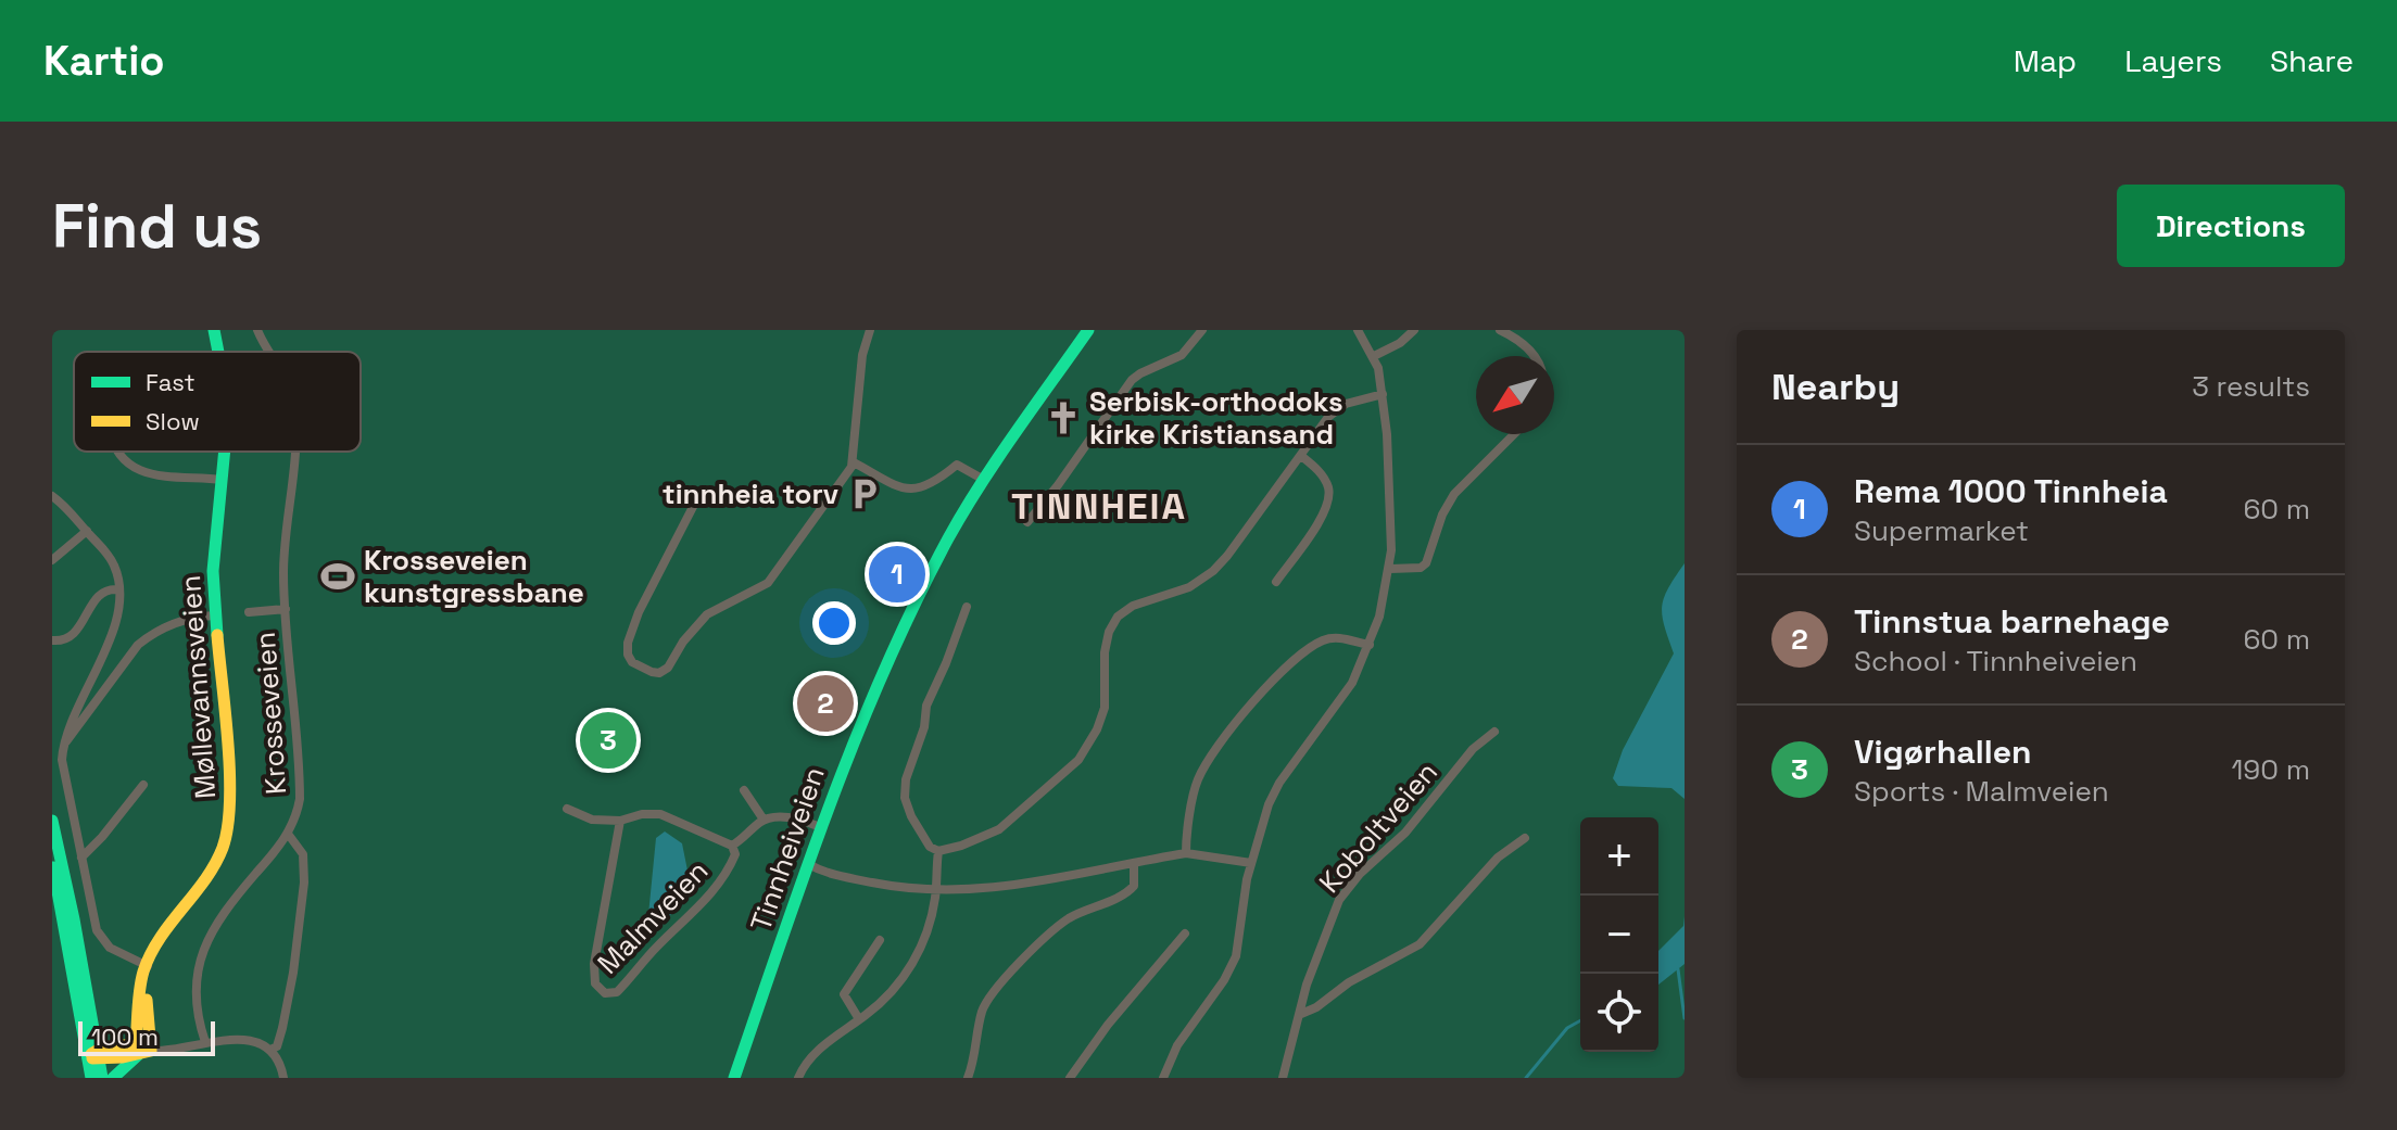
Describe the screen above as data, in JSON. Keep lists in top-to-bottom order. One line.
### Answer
{"streets":{"main road":["Møllevannsveien","Tinnheiveien"],"street":["Krosseveien","Koboltveien","Malmveien"]},"districts":["TINNHEIA"],"places":{"church":["Serbisk-orthodoks kirke Kristiansand"],"parking":["tinnheia torv"],"sports":["Krosseveien kunstgressbane"]},"legend":["Fast","Slow"],"scale_bar":"100 m","north":"bottom left","page":{"header":"Kartio","nav":["Map","Layers","Share"],"buttons":"Directions","title":"Find us","heading":["Nearby","3 results"],"list":[{"mark":"1","name":"Rema 1000 Tinnheia","note":"Supermarket","value":"60 m"},{"mark":"2","name":"Tinnstua barnehage","note":"School · Tinnheiveien","value":"60 m"},{"mark":"3","name":"Vigørhallen","note":"Sports · Malmveien","value":"190 m"}],"pins":["1","2","3"],"map_buttons":["+","−"],"scale":"100 m"}}
